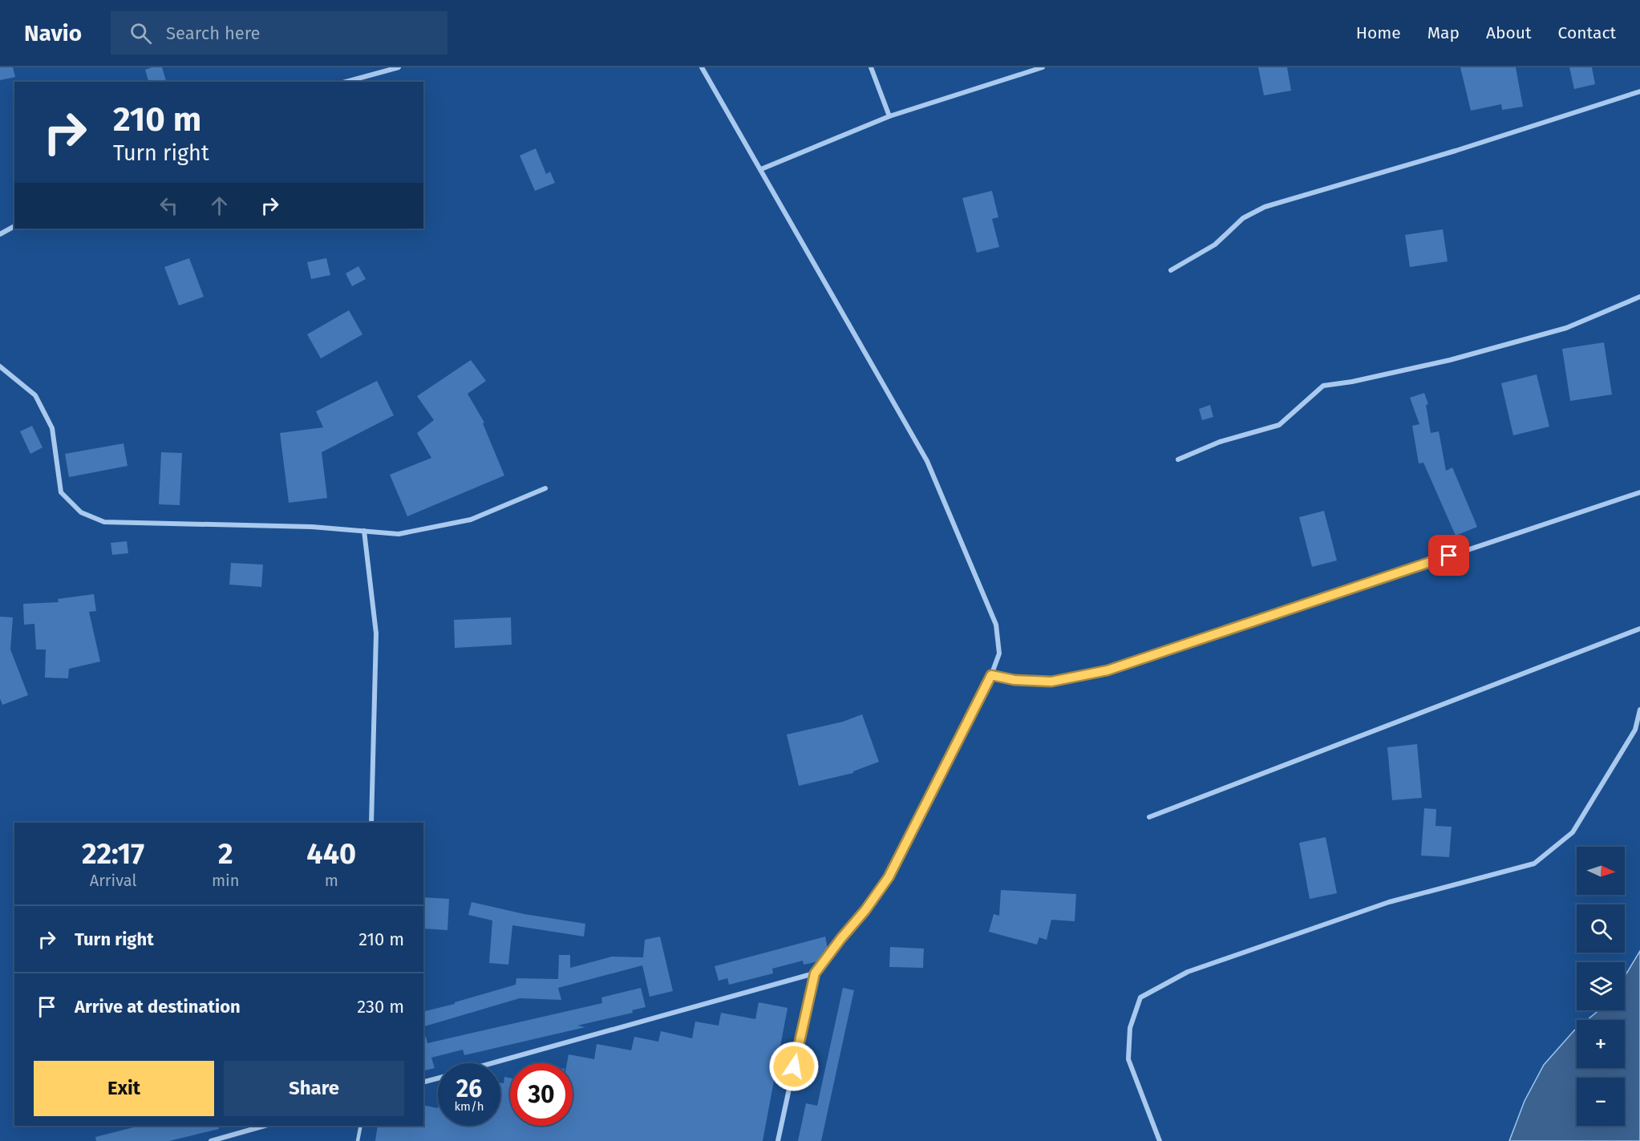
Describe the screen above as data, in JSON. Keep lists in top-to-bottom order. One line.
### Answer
{"north":"right","page":{"header":"Navio","search":"Search here","nav":["Home","Map","About","Contact"],"turn":["210 m","Turn right"],"eta":["22:17","Arrival","2","min","440","m"],"map_buttons":["+","−"],"list":[{"name":"Turn right","value":"210 m"},{"name":"Arrive at destination","value":"230 m"}],"buttons":["Exit","Share"],"speed":"26 km/h","limit":"30"}}
